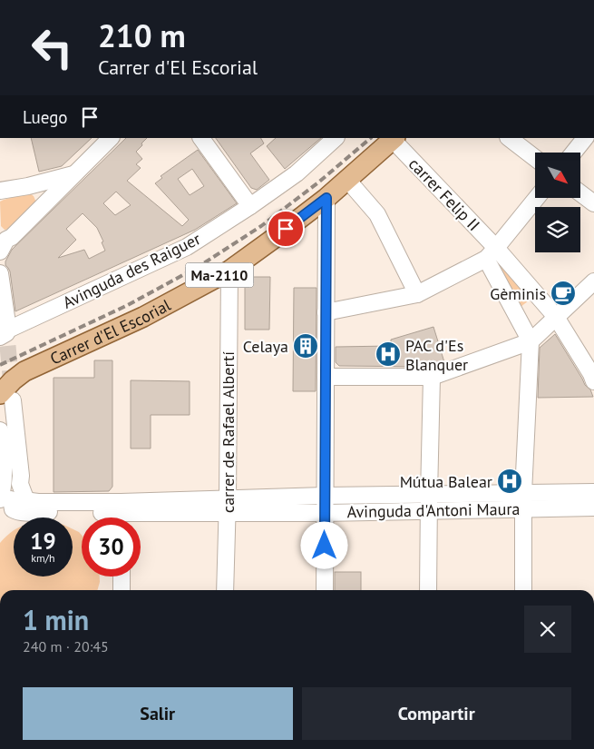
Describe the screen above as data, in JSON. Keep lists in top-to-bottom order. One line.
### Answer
{"streets":{"main road":["Ma-2110","Carrer d'El Escorial"],"street":["carrer Felip II","Avinguda des Raiguer","carrer de Rafael Albertí","Avinguda d'Antoni Maura"]},"crossings":[["carrer Felip II","Carrer d'El Escorial"],["Carrer d'El Escorial","carrer de Rafael Albertí"],["Carrer d'El Escorial","Avinguda d'Antoni Maura"],["carrer de Rafael Albertí","Avinguda d'Antoni Maura"]],"places":{"cafe":["Gèminis"],"building":["Celaya"],"hospital":["PAC d'Es Blanquer","Mútua Balear"]},"north":"bottom right","page":{"turn":["210 m","Carrer d'El Escorial"],"then":"Luego","speed":"19 km/h","limit":"30","heading":["1 min","240 m · 20:45"],"buttons":["Salir","Compartir"]}}
